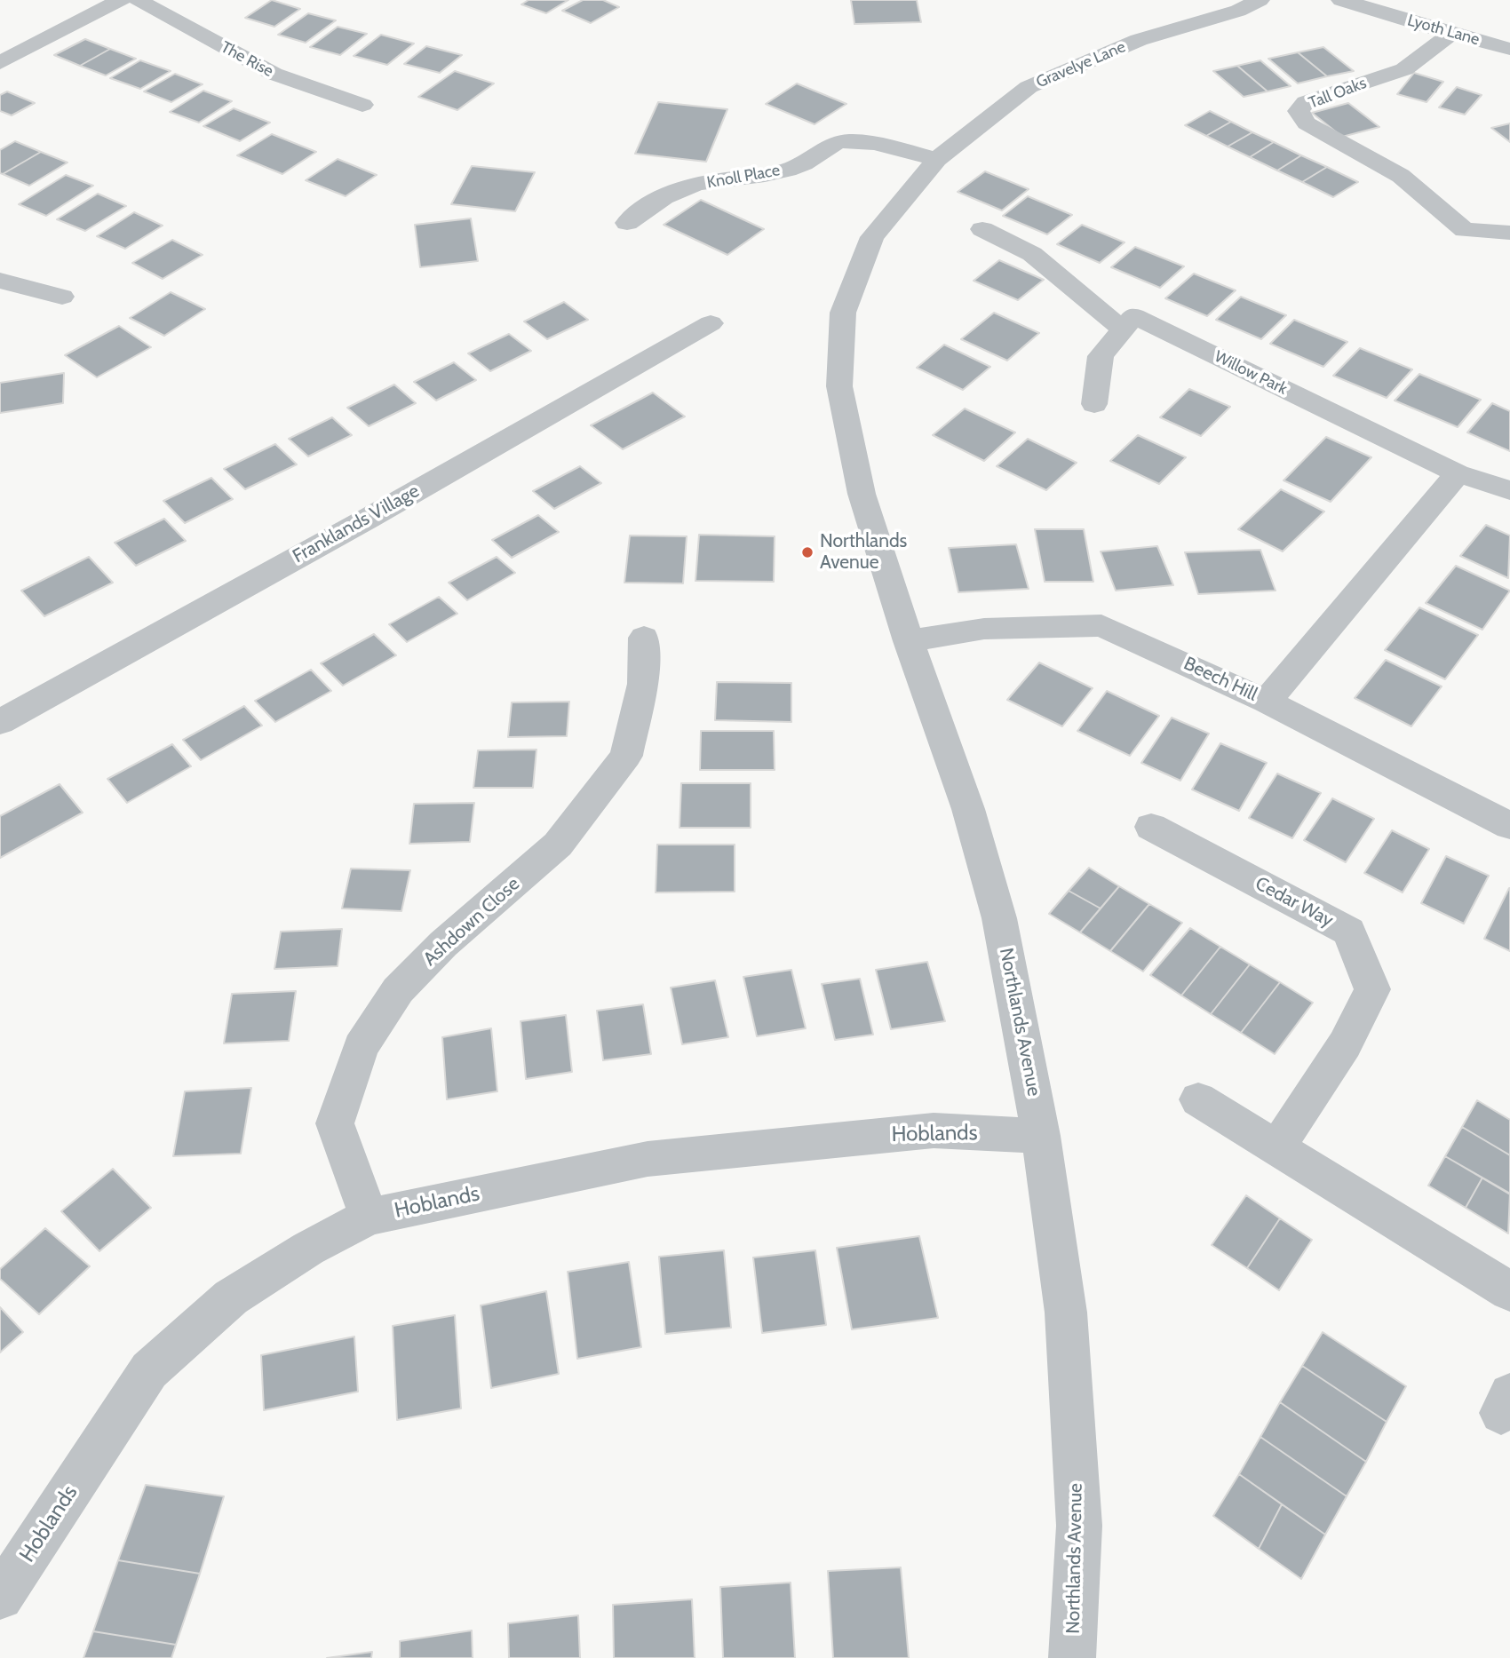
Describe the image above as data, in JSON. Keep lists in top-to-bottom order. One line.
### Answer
{"streets":{"street":["Lyoth Lane","The Rise","Gravelye Lane","Tall Oaks","Knoll Place","Willow Park","Franklands Village","Beech Hill","Cedar Way","Ashdown Close","Northlands Avenue","Hoblands"]},"crossings":[["Lyoth Lane","Tall Oaks"],["Gravelye Lane","Knoll Place"],["Gravelye Lane","Northlands Avenue"],["Knoll Place","Northlands Avenue"],["Beech Hill","Northlands Avenue"],["Ashdown Close","Hoblands"],["Northlands Avenue","Hoblands"]],"places":["Northlands Avenue"]}
